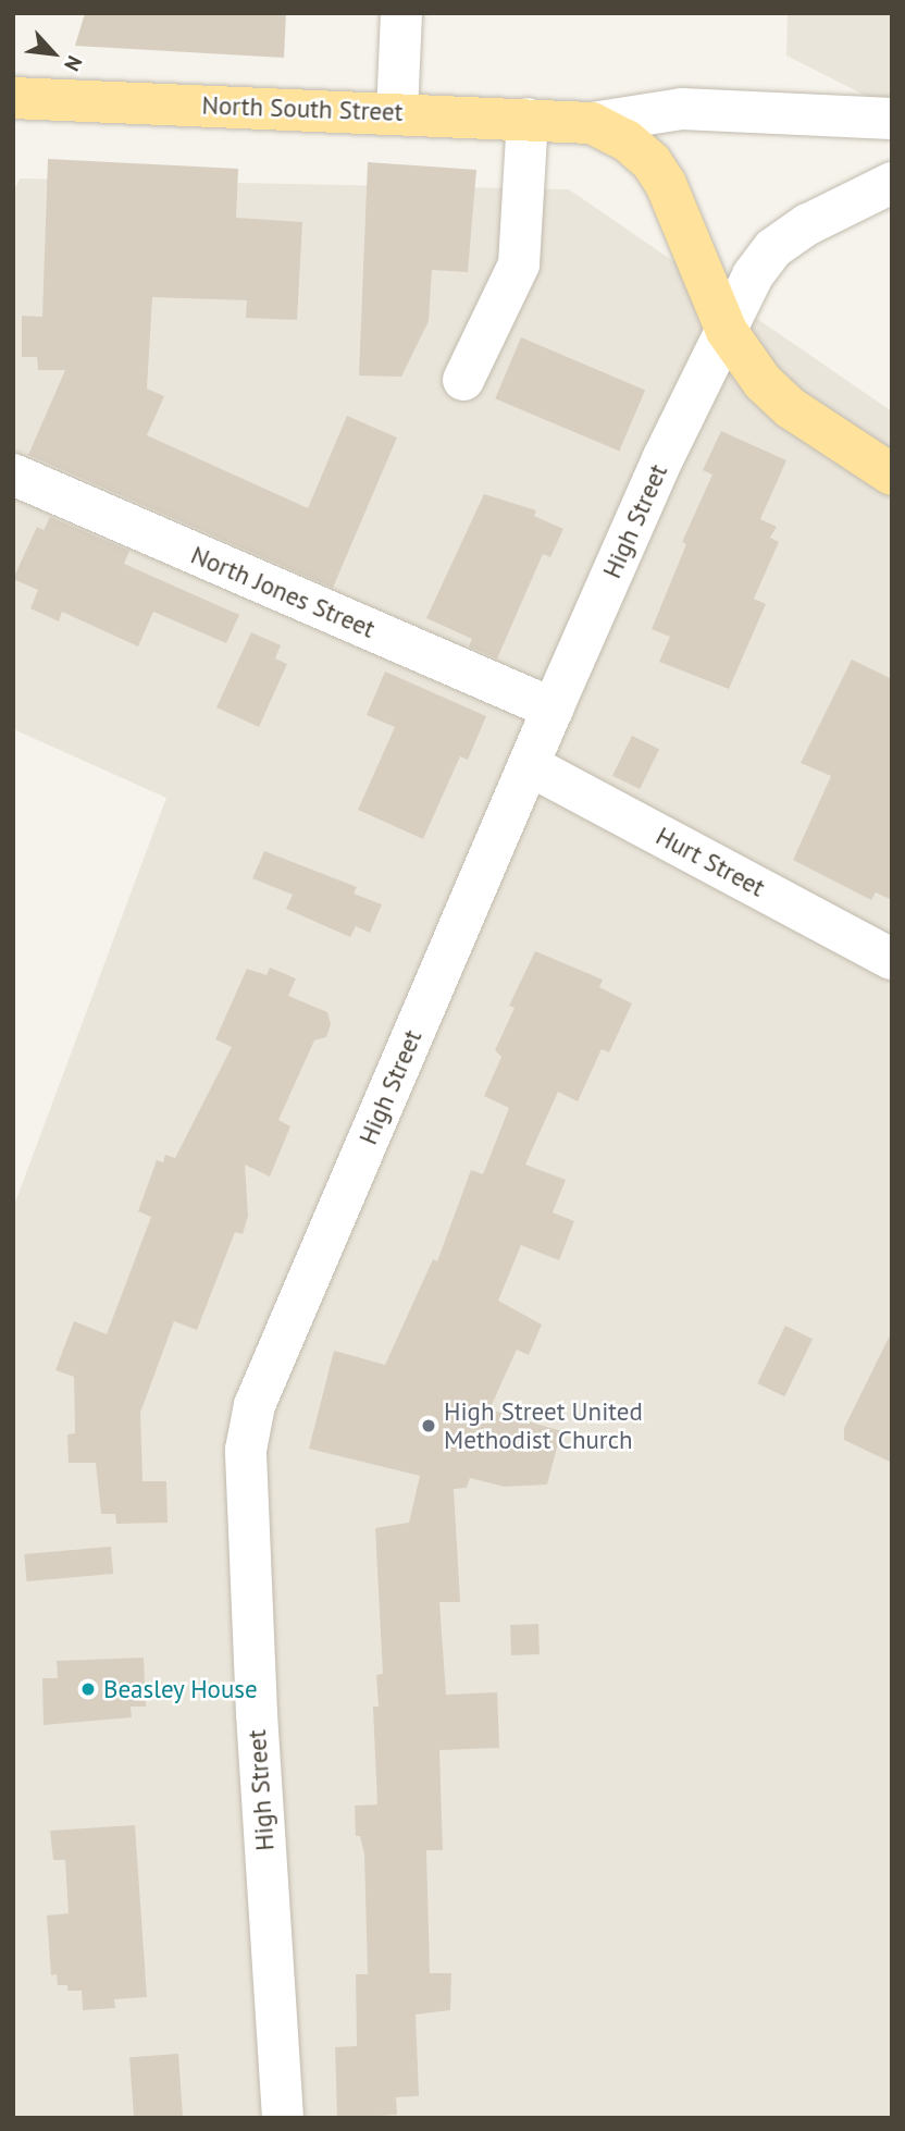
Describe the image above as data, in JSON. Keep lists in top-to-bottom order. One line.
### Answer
{"streets":{"main road":["North South Street"],"street":["High Street","North Jones Street","Hurt Street"]},"crossings":[["North South Street","High Street"],["High Street","North Jones Street"],["High Street","Hurt Street"]],"places":["High Street United Methodist Church","Beasley House"],"north":"bottom right"}
